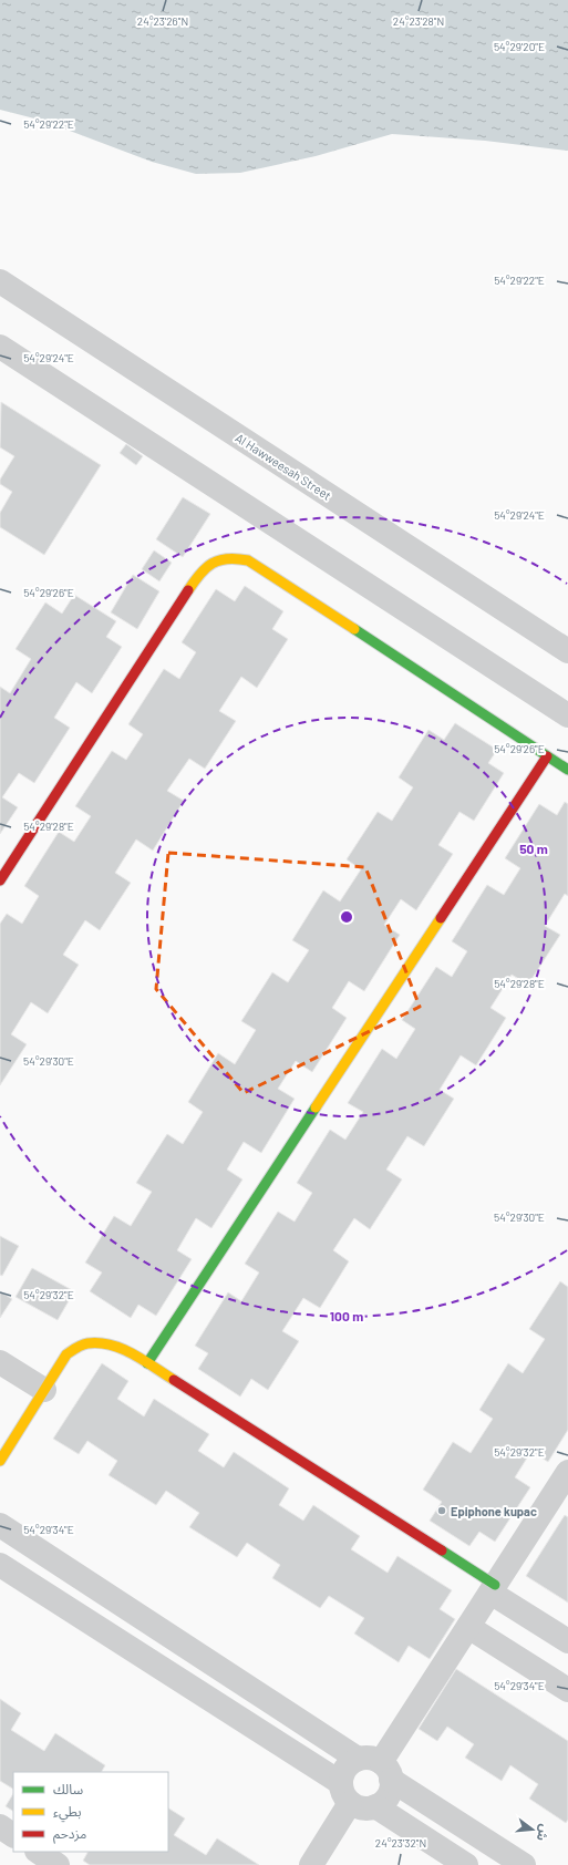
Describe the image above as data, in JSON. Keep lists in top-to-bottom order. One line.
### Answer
{"streets":{"street":["Al Hawweesah Street"]},"places":["Epiphone kupac"],"legend":["سالك","بطيء","مزدحم"],"north":"right","coordinates":["24°23'26\"N","24°23'28\"N","54°29'20\"E","54°29'22\"E","54°29'24\"E","54°29'26\"E","54°29'28\"E","54°29'30\"E","54°29'32\"E","54°29'34\"E","24°23'32\"N"],"rings":["50 m","100 m"]}
